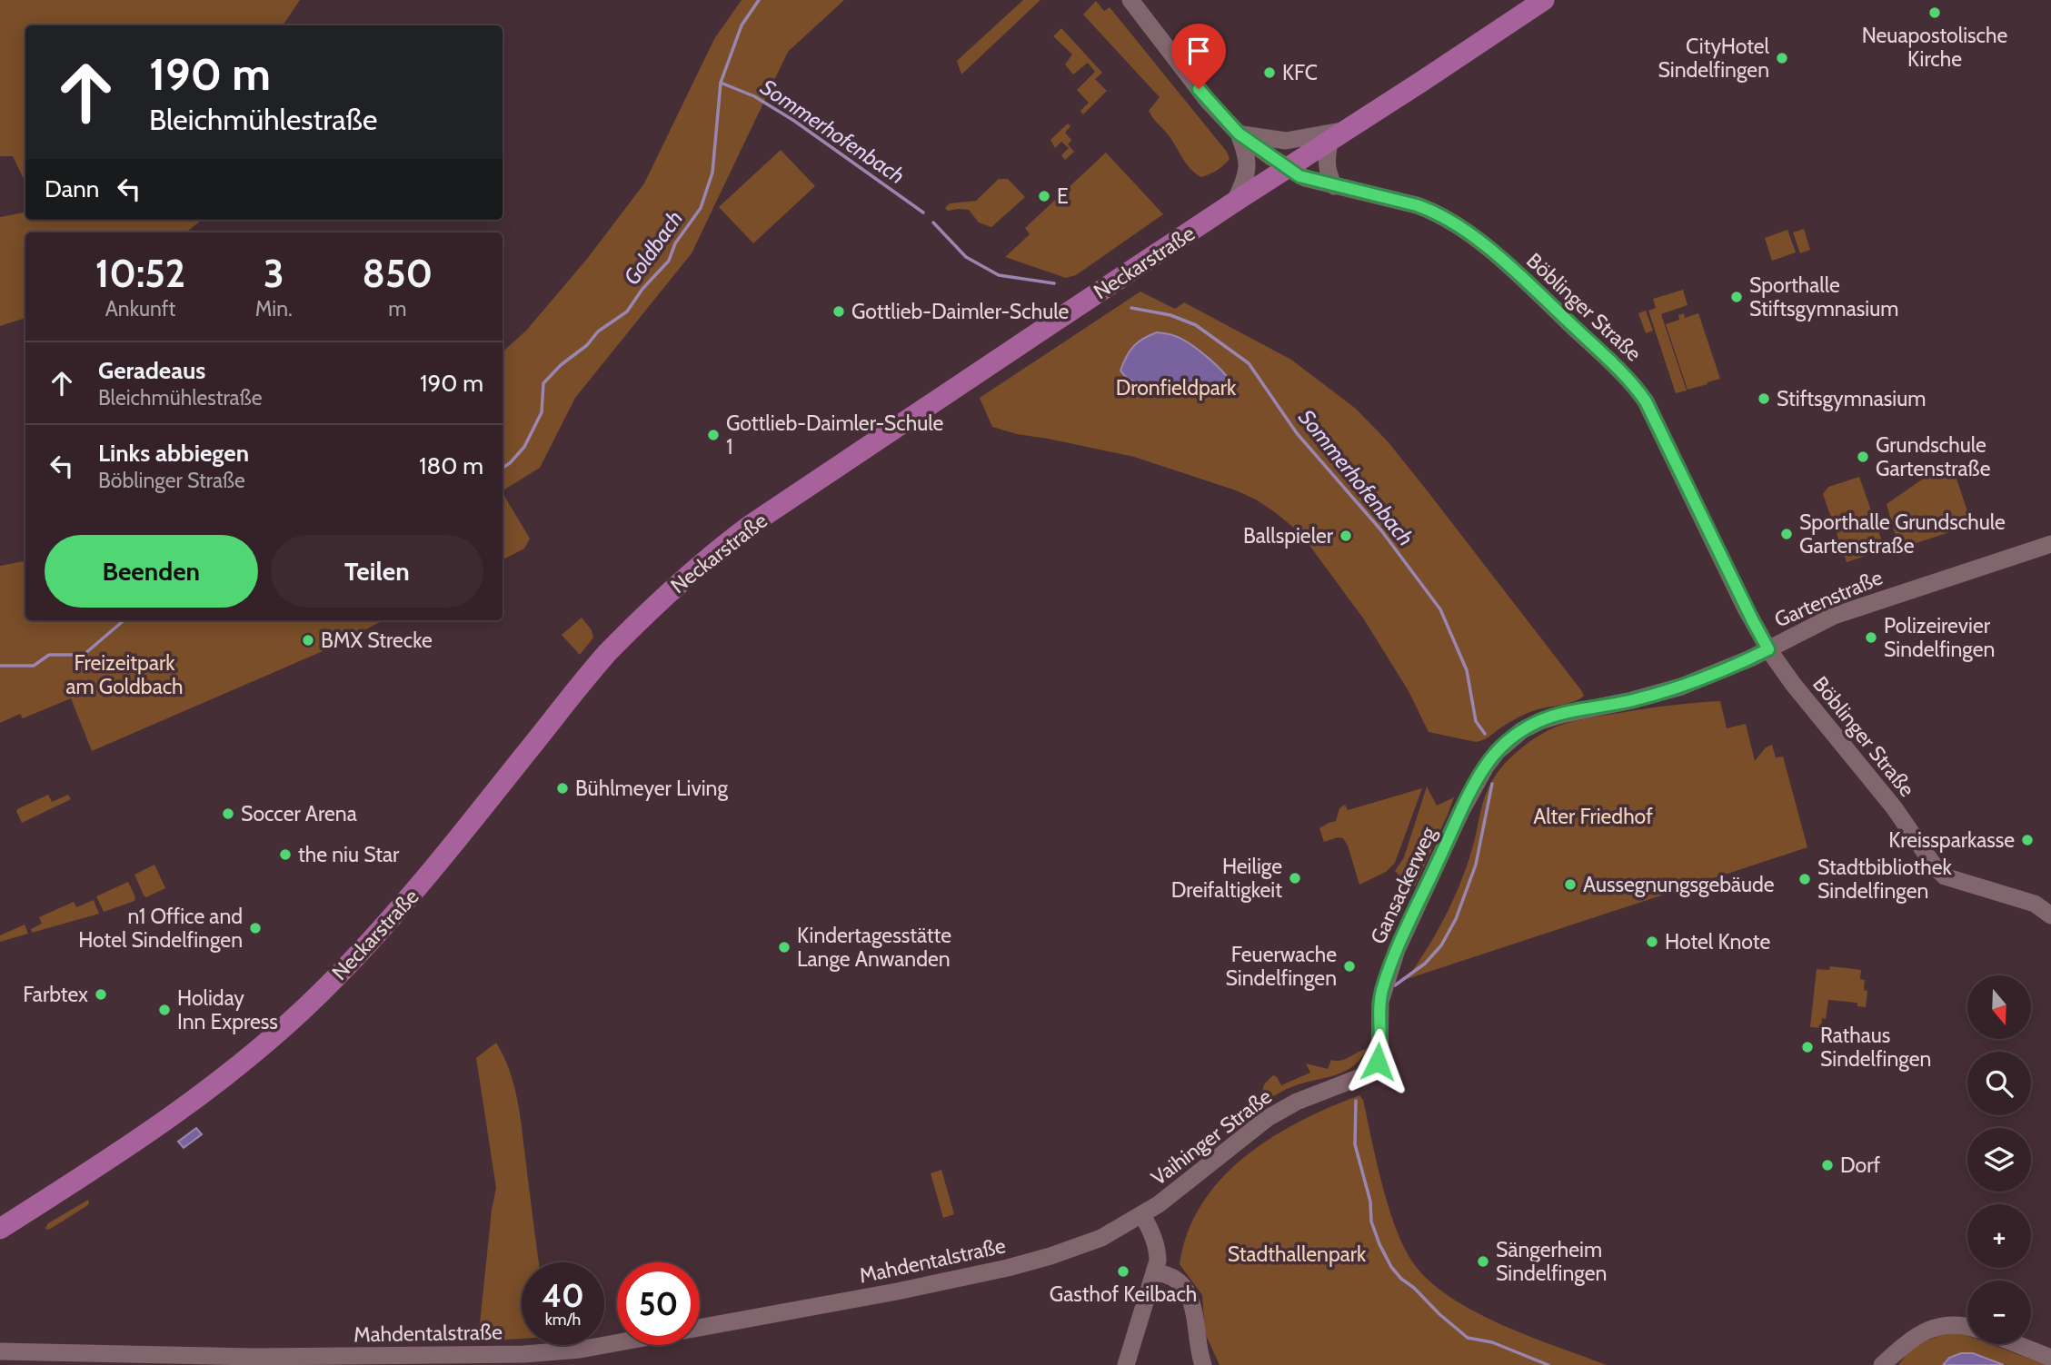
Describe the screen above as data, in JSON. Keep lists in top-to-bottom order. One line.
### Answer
{"streets":{"main road":["Neckarstraße","Böblinger Straße","Gartenstraße","Gansackerweg","Vaihinger Straße","Mahdentalstraße"]},"crossings":[["Neckarstraße","Böblinger Straße"],["Böblinger Straße","Gartenstraße"],["Gartenstraße","Gansackerweg"],["Gansackerweg","Vaihinger Straße"],["Vaihinger Straße","Mahdentalstraße"]],"water":["Sommerhofenbach","Goldbach"],"parks":["Dronfieldpark","Freizeitpark am Goldbach","Alter Friedhof","Stadthallenpark"],"places":["Neuapostolische Kirche","CityHotel Sindelfingen","KFC","E","Sporthalle Stiftsgymnasium","Gottlieb-Daimler-Schule","Stiftsgymnasium","Gottlieb-Daimler-Schule 1","Grundschule Gartenstraße","Sporthalle Grundschule Gartenstraße","Ballspieler","Polizeirevier Sindelfingen","BMX Strecke","Bühlmeyer Living","Soccer Arena","Kreissparkasse","the niu Star","Heilige Dreifaltigkeit","Stadtbibliothek Sindelfingen","Aussegnungsgebäude","n1 Office and Hotel Sindelfingen","Hotel Knote","Kindertagesstätte Lange Anwanden","Feuerwache Sindelfingen","Farbtex","Holiday Inn Express","Rathaus Sindelfingen","Dorf","Sängerheim Sindelfingen","Gasthof Keilbach"],"north":"bottom","page":{"turn":["190 m","Bleichmühlestraße"],"then":"Dann","eta":["10:52","Ankunft","3","Min.","850","m"],"list":[{"name":"Geradeaus","note":"Bleichmühlestraße","value":"190 m"},{"name":"Links abbiegen","note":"Böblinger Straße","value":"180 m"}],"buttons":["Beenden","Teilen"],"map_buttons":["+","−"],"speed":"40 km/h","limit":"50"}}
